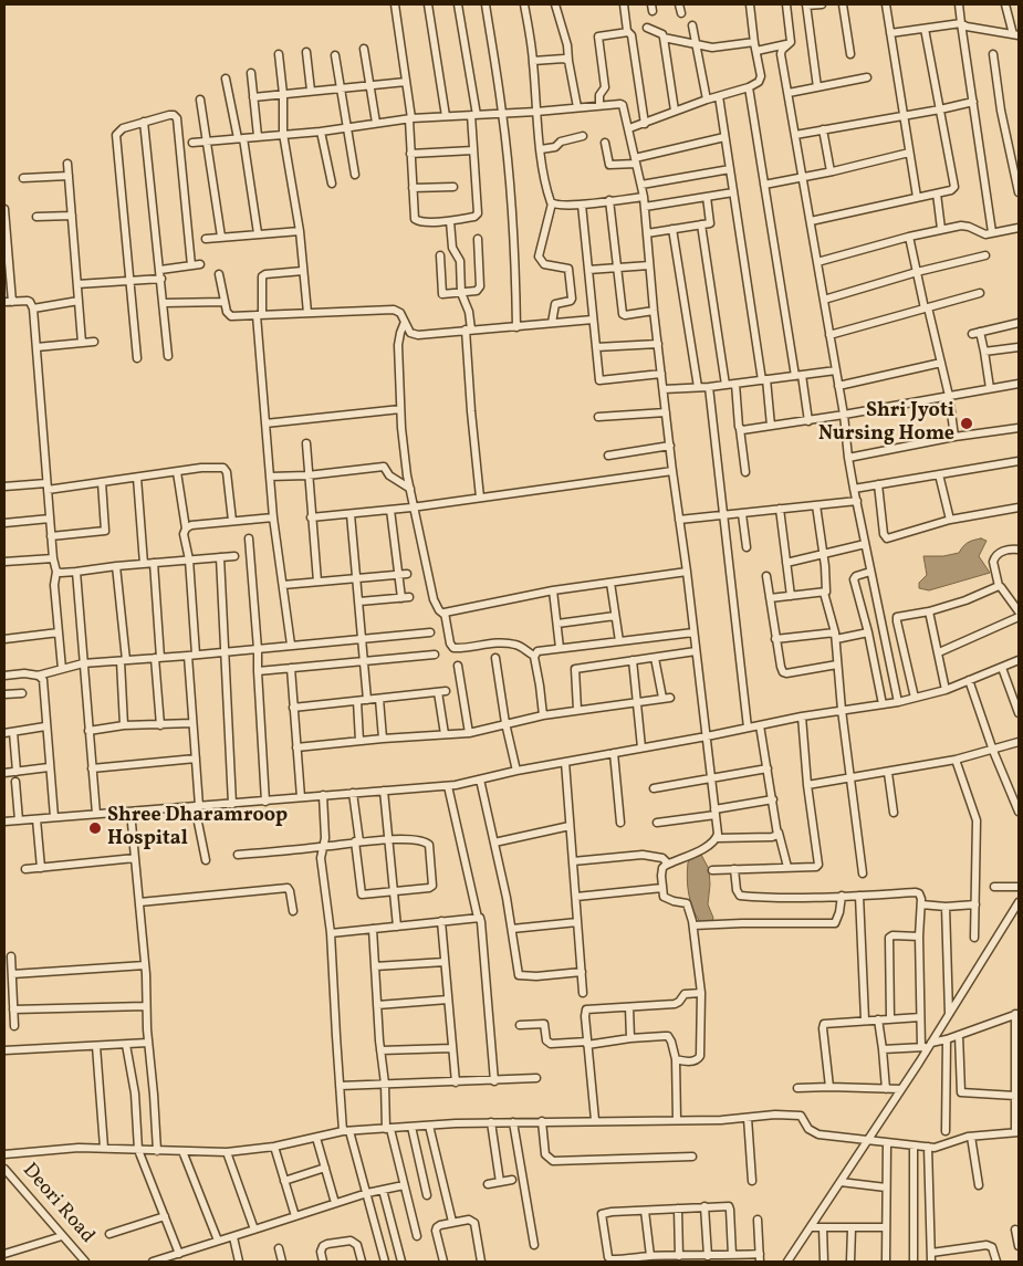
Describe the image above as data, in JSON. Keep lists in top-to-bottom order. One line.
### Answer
{"streets":{"street":["Deori Road"]},"places":["Shri Jyoti Nursing Home","Shree Dharamroop Hospital"]}
